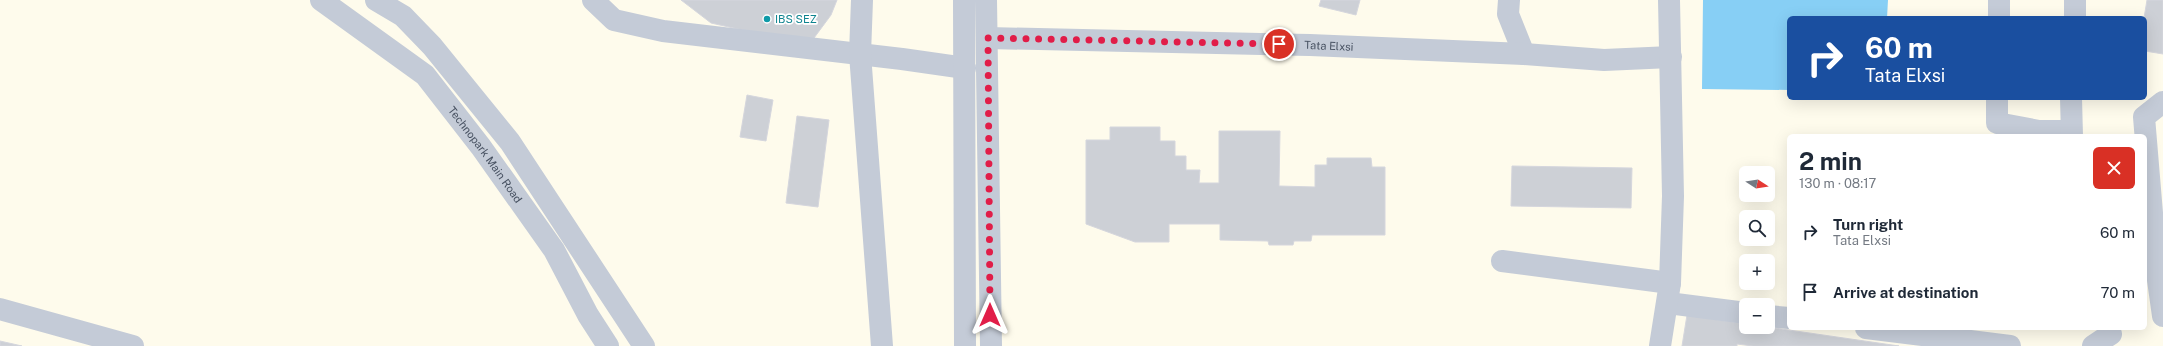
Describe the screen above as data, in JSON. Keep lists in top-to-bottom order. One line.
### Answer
{"streets":{"street":["Tata Elxsi","Technopark Main Road"]},"places":["IBS SEZ"],"north":"right","page":{"turn":["60 m","Tata Elxsi"],"heading":["2 min","130 m · 08:17"],"map_buttons":["+","−"],"list":[{"name":"Turn right","note":"Tata Elxsi","value":"60 m"},{"name":"Arrive at destination","value":"70 m"}]}}
